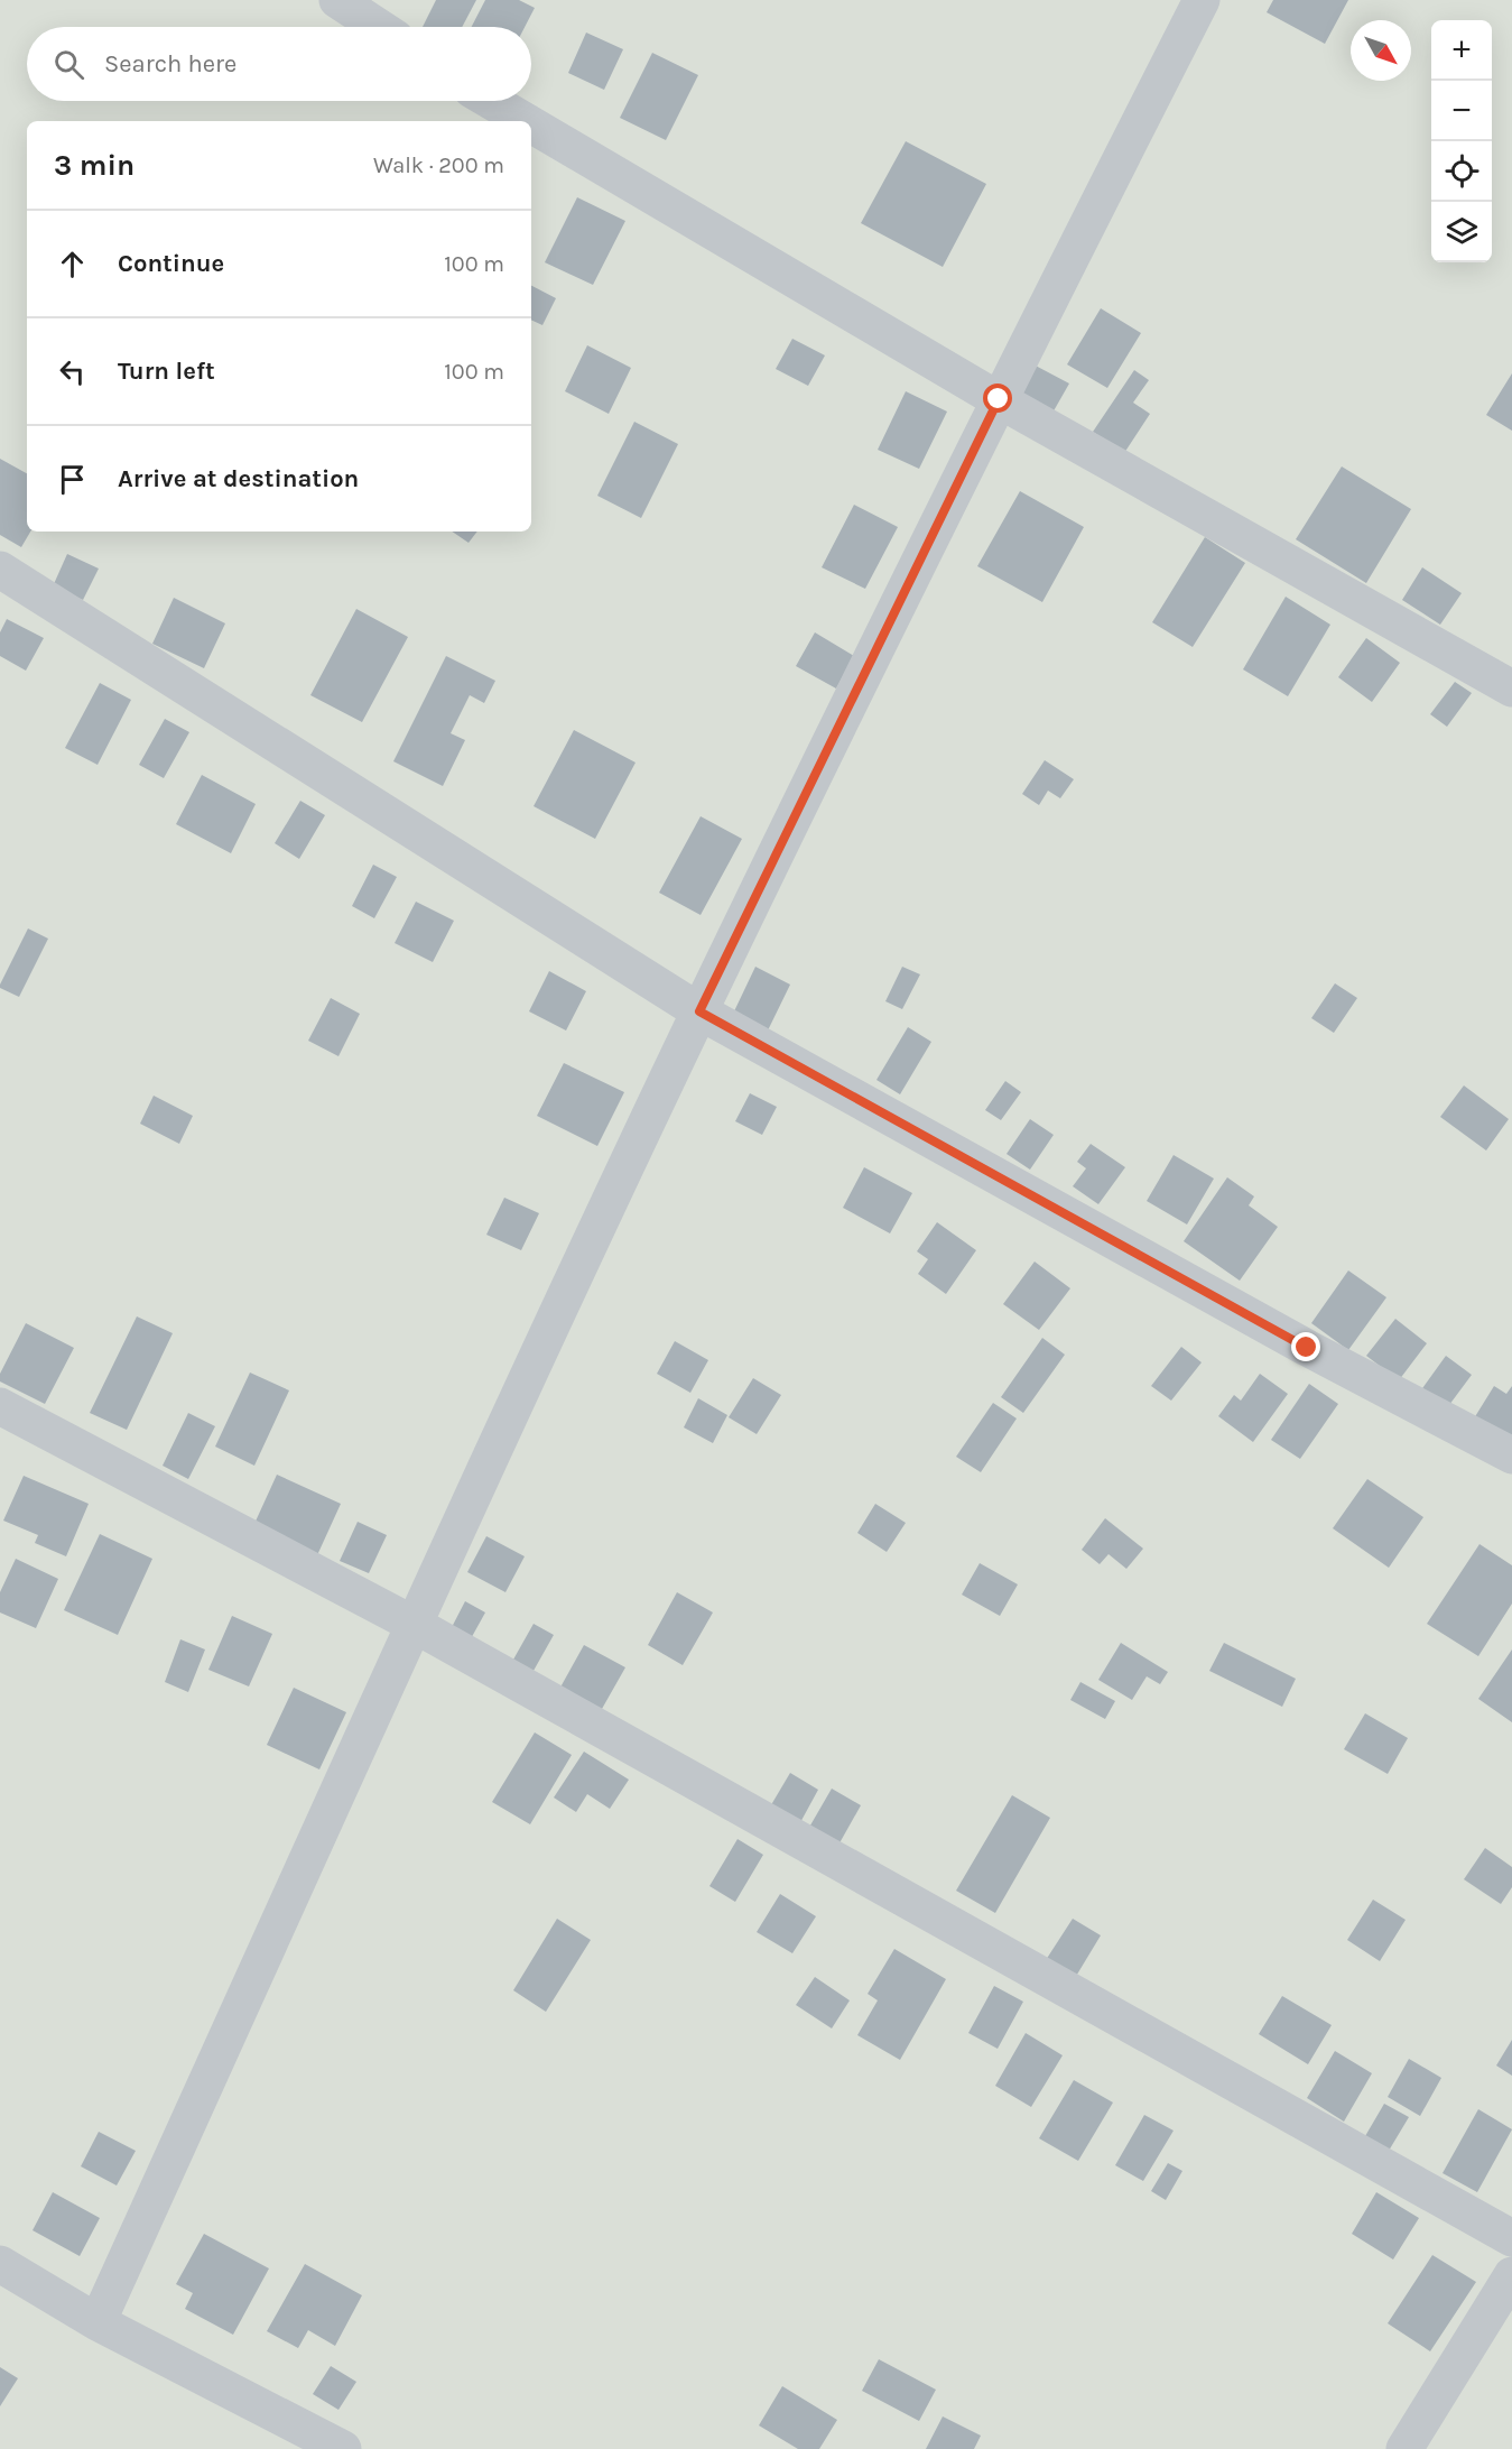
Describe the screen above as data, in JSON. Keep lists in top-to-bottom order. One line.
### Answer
{"north":"bottom right","page":{"map_buttons":["+","−"],"search":"Search here","heading":["3 min","Walk · 200 m"],"list":[["Continue","100 m"],["Turn left","100 m"],"Arrive at destination"]}}
